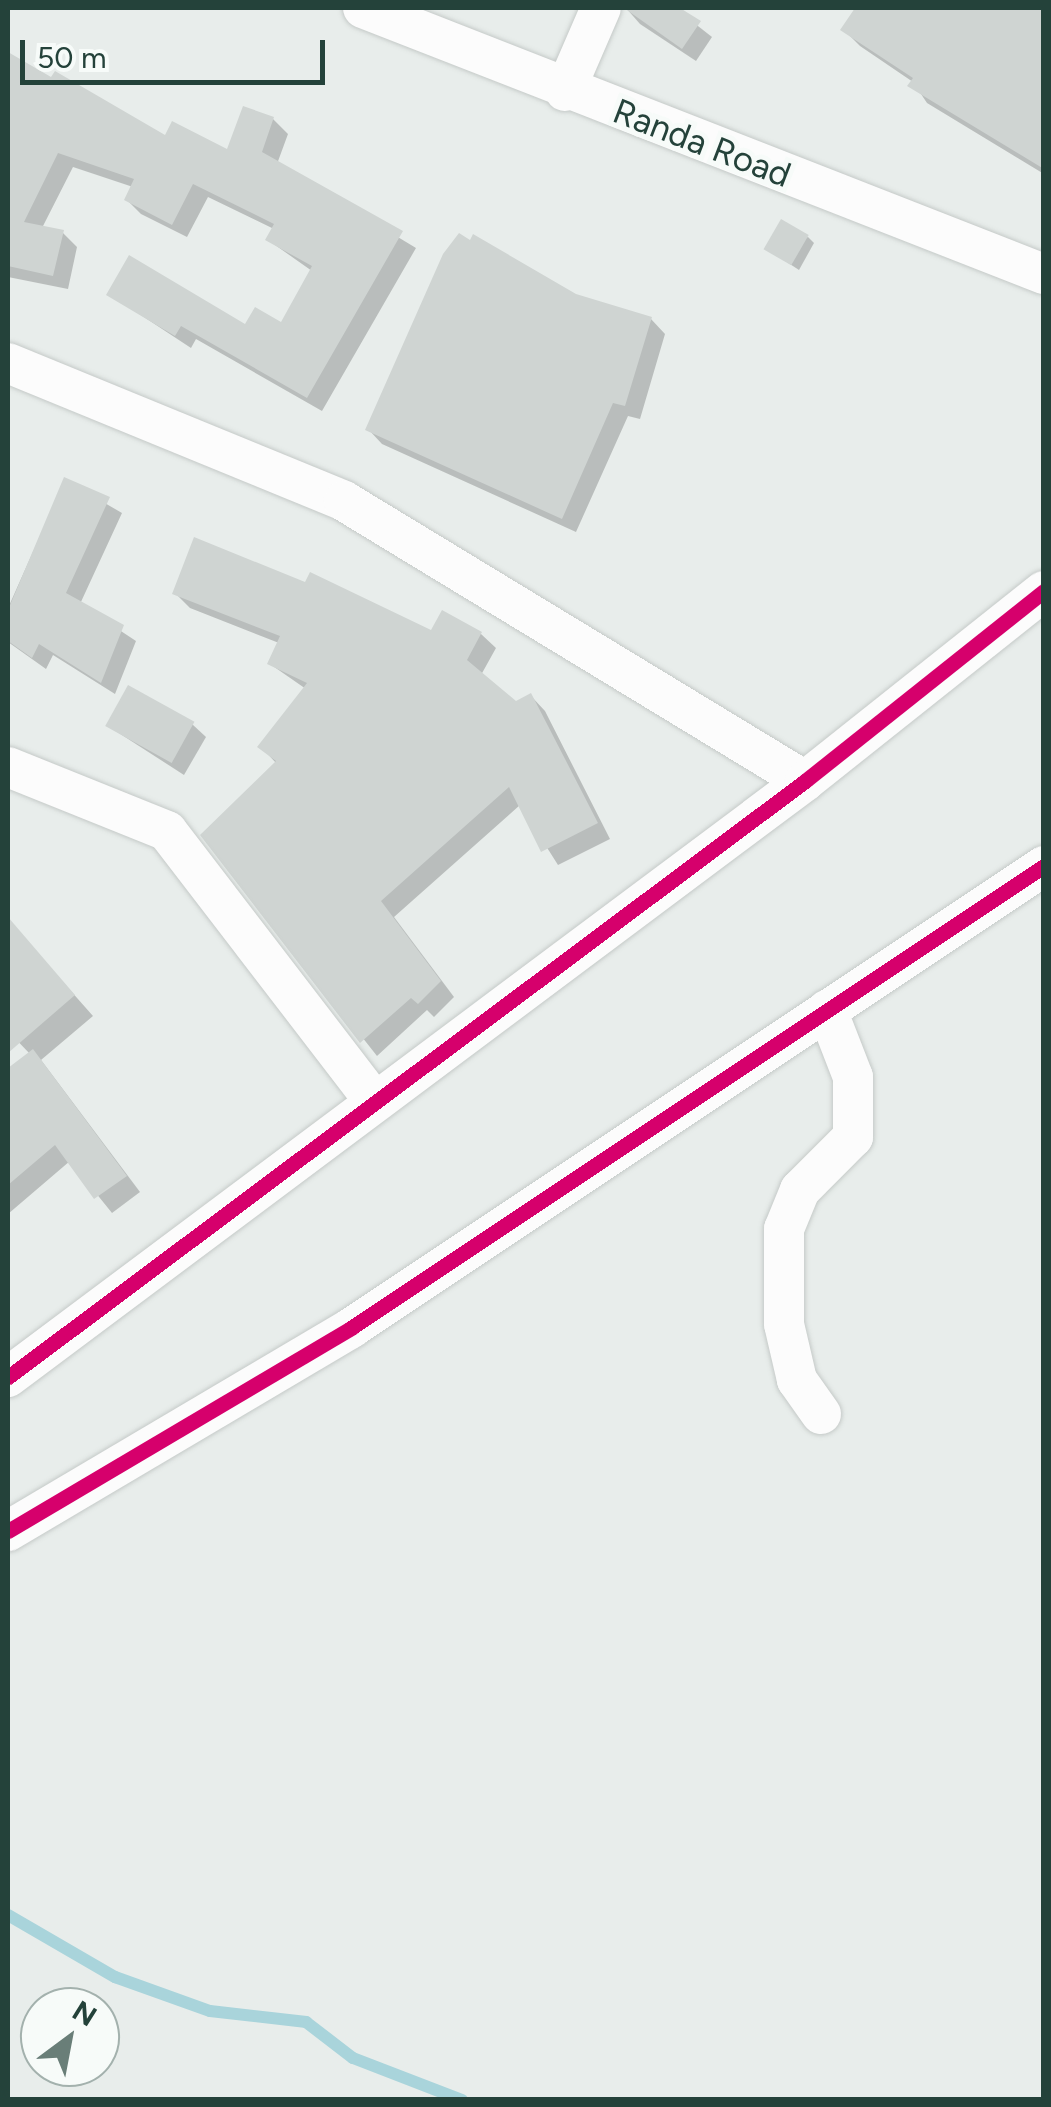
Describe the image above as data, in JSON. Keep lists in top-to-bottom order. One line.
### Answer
{"streets":{"street":["Randa Road"]},"scale_bar":"50 m","north":"top right"}
